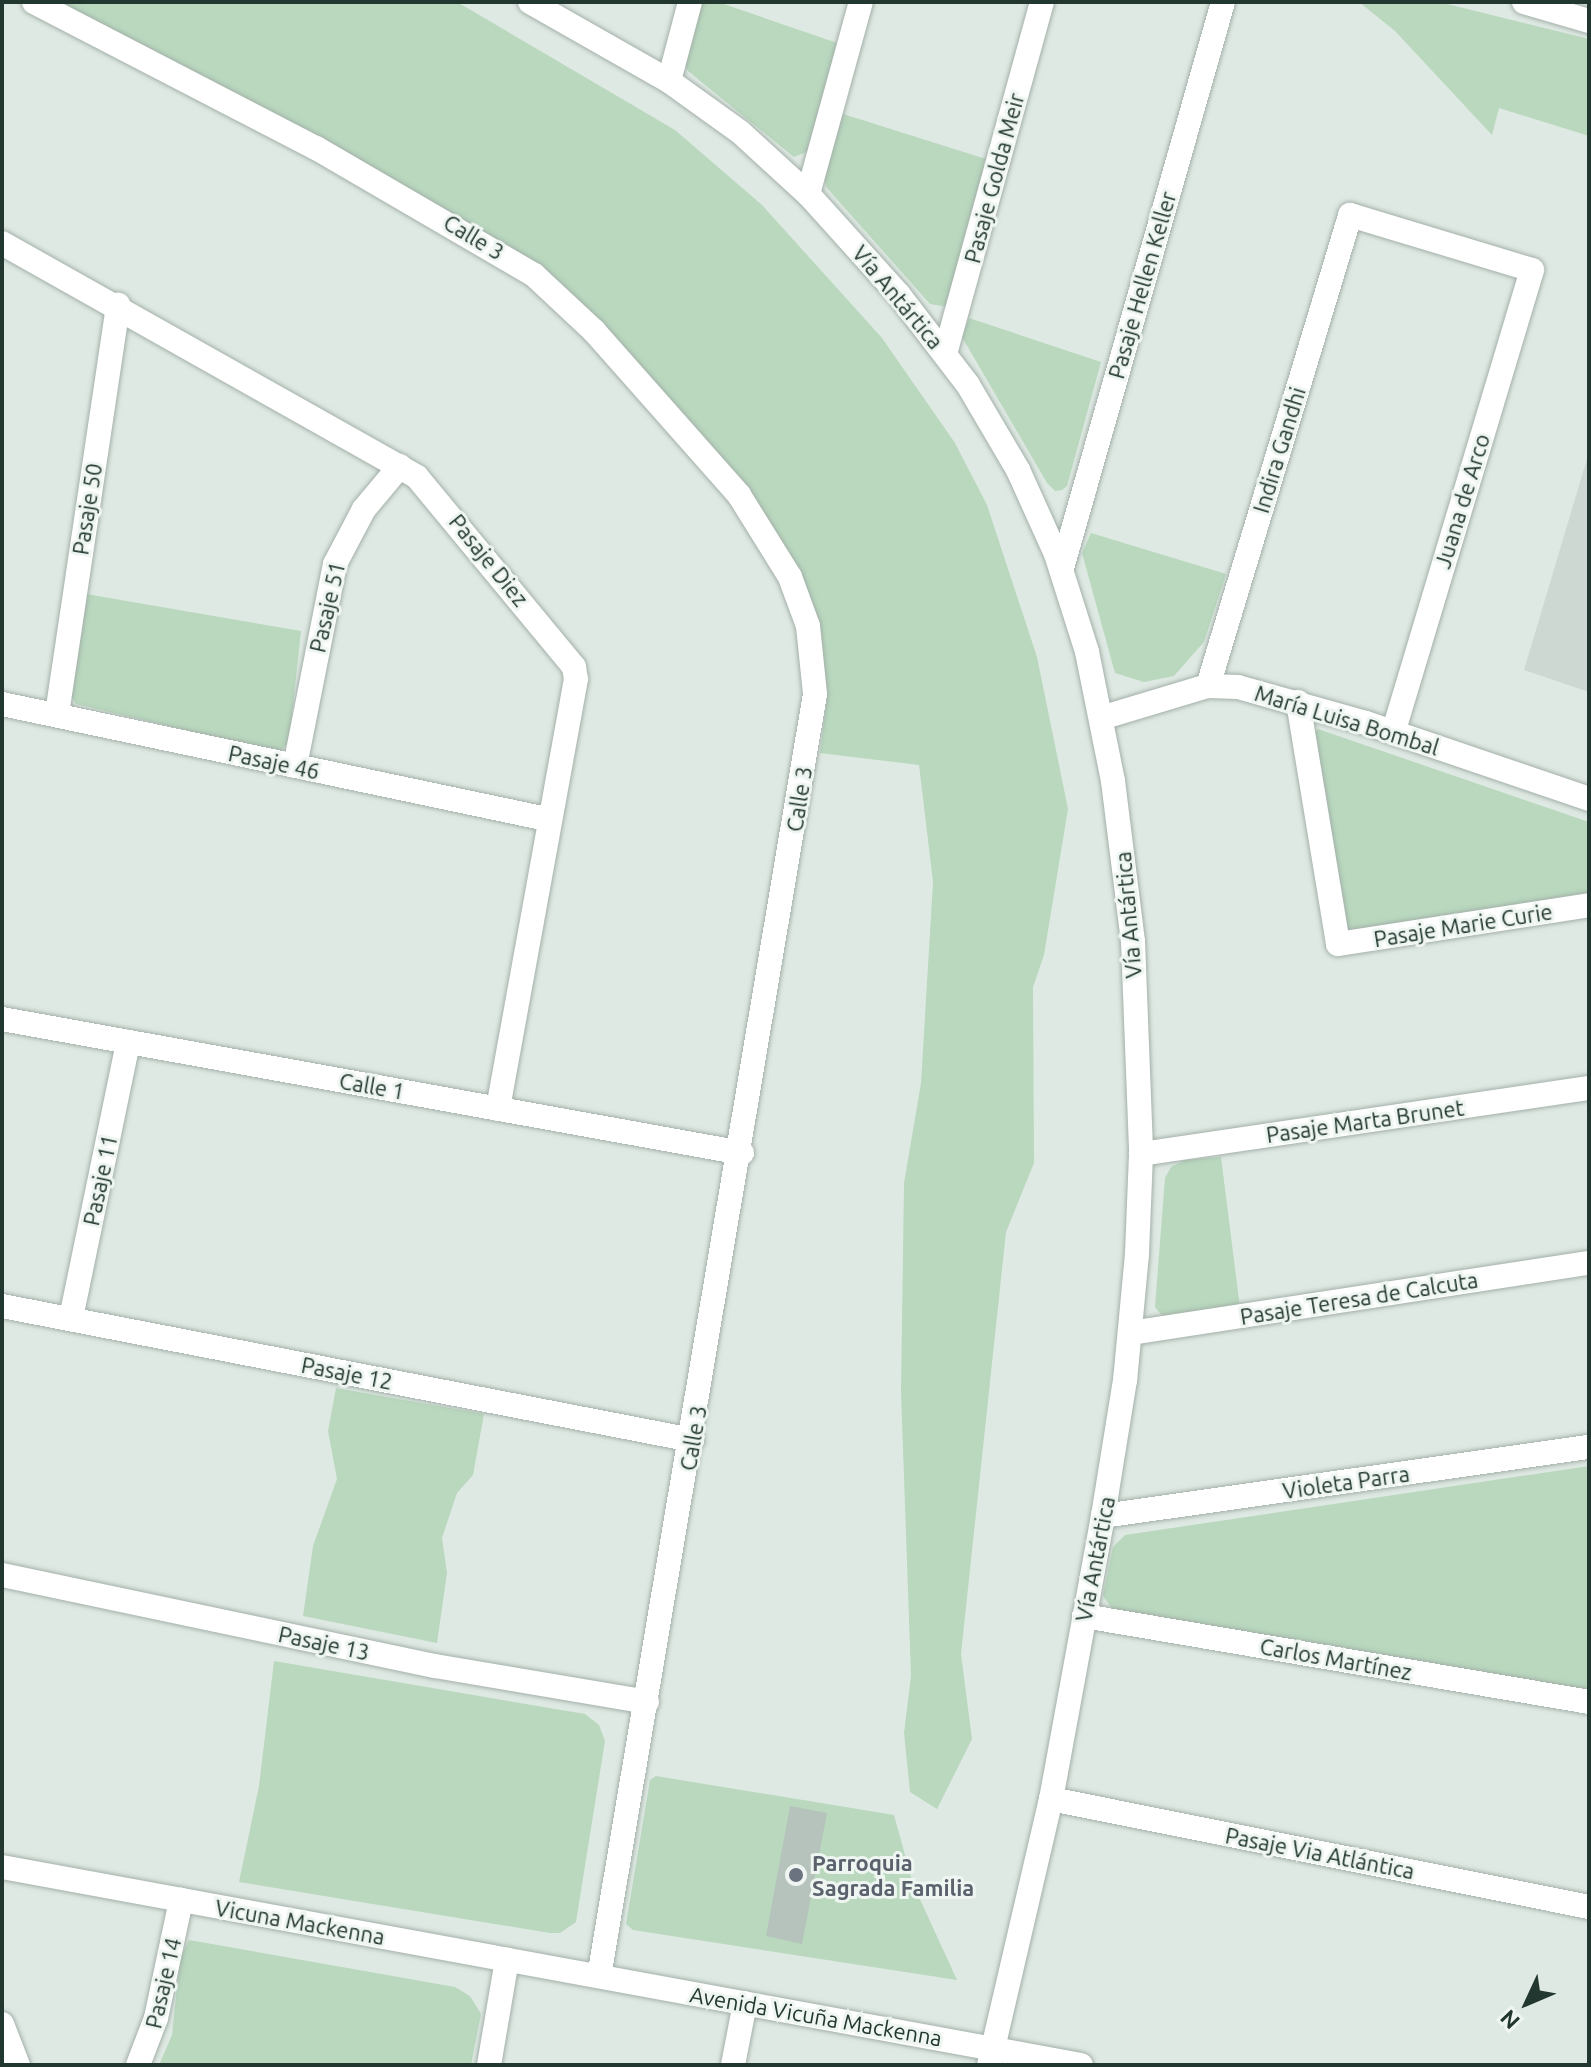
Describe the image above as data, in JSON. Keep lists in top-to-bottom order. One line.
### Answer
{"streets":{"street":["Pasaje Golda Meir","Calle 3","Pasaje Hellen Keller","Vía Antártica","Indira Gandhi","Juana de Arco","Pasaje 50","Pasaje Diez","Pasaje 51","María Luisa Bombal","Pasaje 46","Pasaje Marie Curie","Calle 1","Pasaje Marta Brunet","Pasaje 11","Pasaje Teresa de Calcuta","Pasaje 12","Violeta Parra","Pasaje 13","Carlos Martínez","Pasaje Via Atlántica","Vicuna Mackenna","Pasaje 14","Avenida Vicuña Mackenna"]},"crossings":[["Pasaje Golda Meir","Vía Antártica"],["Calle 3","Calle 1"],["Calle 3","Pasaje 12"],["Calle 3","Pasaje 13"],["Calle 3","Vicuna Mackenna"],["Calle 3","Avenida Vicuña Mackenna"],["Pasaje Hellen Keller","Vía Antártica"],["Vía Antártica","María Luisa Bombal"],["Vía Antártica","Pasaje Marta Brunet"],["Vía Antártica","Pasaje Teresa de Calcuta"],["Vía Antártica","Violeta Parra"],["Vía Antártica","Carlos Martínez"],["Vía Antártica","Pasaje Via Atlántica"],["Vía Antártica","Avenida Vicuña Mackenna"],["Indira Gandhi","Juana de Arco"],["Indira Gandhi","María Luisa Bombal"],["Juana de Arco","María Luisa Bombal"],["Pasaje 50","Pasaje Diez"],["Pasaje 50","Pasaje 46"],["Pasaje Diez","Pasaje 51"],["Pasaje Diez","Pasaje 46"],["Pasaje Diez","Calle 1"],["Pasaje 51","Pasaje 46"],["María Luisa Bombal","Pasaje Marie Curie"],["Calle 1","Pasaje 11"],["Pasaje 11","Pasaje 12"],["Vicuna Mackenna","Pasaje 14"],["Vicuna Mackenna","Avenida Vicuña Mackenna"]],"places":["Parroquia Sagrada Familia"],"north":"bottom left"}
